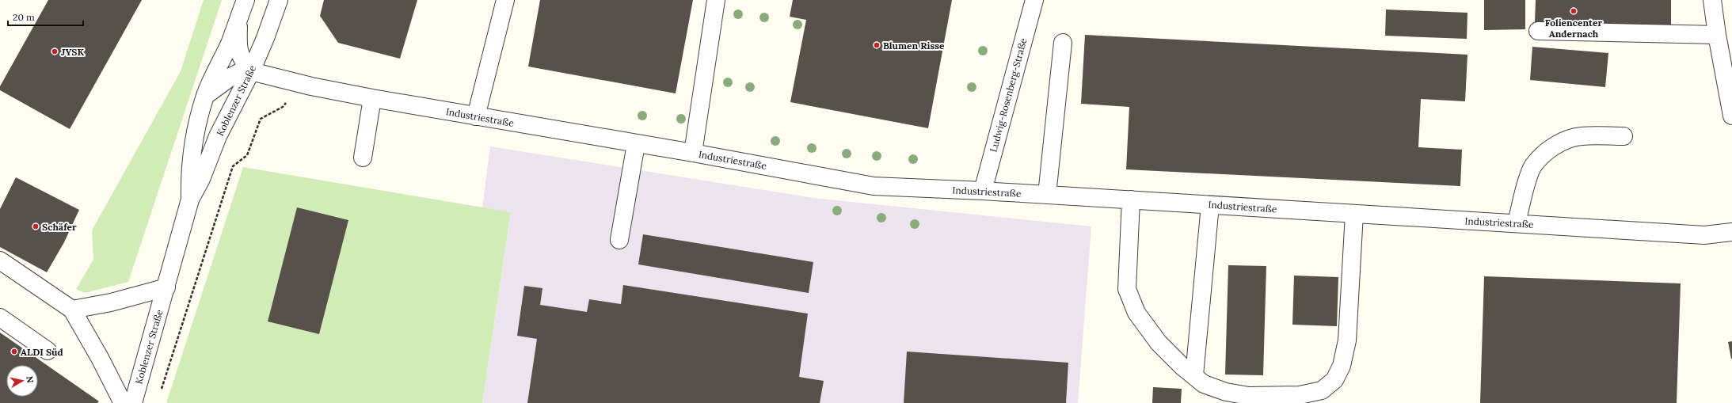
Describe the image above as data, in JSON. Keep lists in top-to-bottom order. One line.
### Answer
{"streets":{"street":["Ludwig-Rosenberg-Straße","Koblenzer Straße","Industriestraße"]},"crossings":[["Ludwig-Rosenberg-Straße","Industriestraße"],["Koblenzer Straße","Industriestraße"]],"places":["Foliencenter Andernach","Blumen Risse","JYSK","Schäfer","ALDI Süd"],"scale_bar":"20 m","north":"right"}
